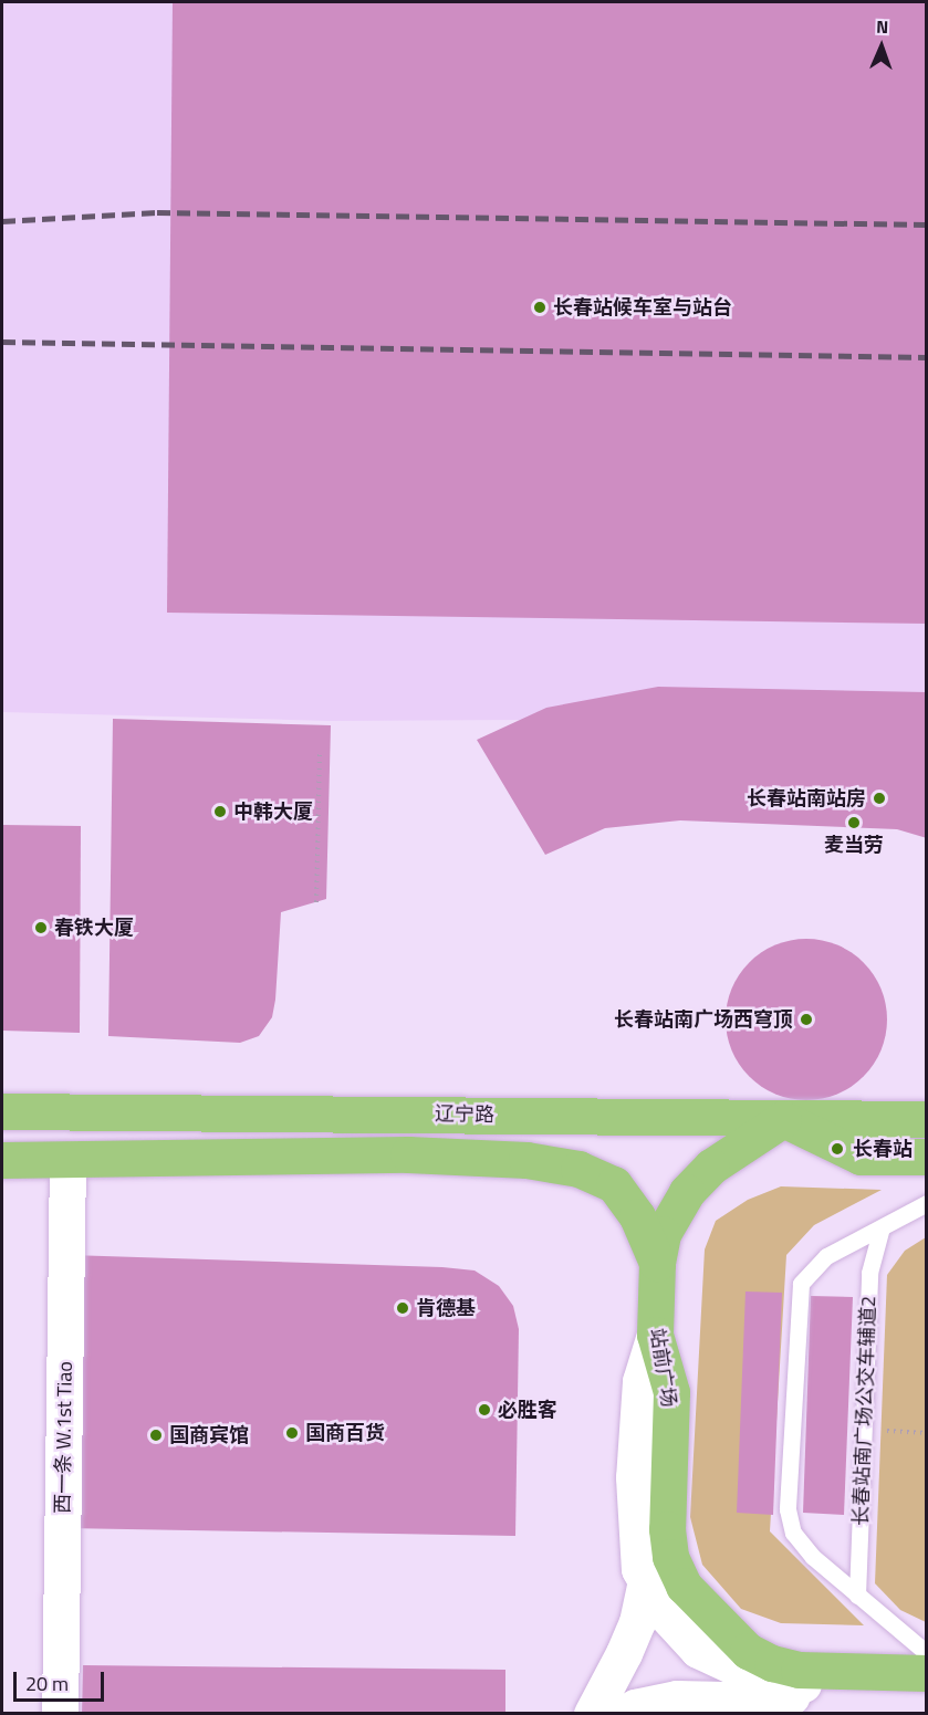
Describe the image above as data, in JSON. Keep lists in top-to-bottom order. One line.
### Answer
{"streets":{"main road":["辽宁路","站前广场","西一条 W.1st Tiao"],"lane":["长春站南广场公交车辅道2"]},"crossings":[["辽宁路","站前广场"]],"places":["长春站候车室与站台","长春站南站房","中韩大厦","麦当劳","春铁大厦","长春站南广场西穹顶","长春站","肯德基","必胜客","国商百货","国商宾馆"],"scale_bar":"20 m","north":"top"}
